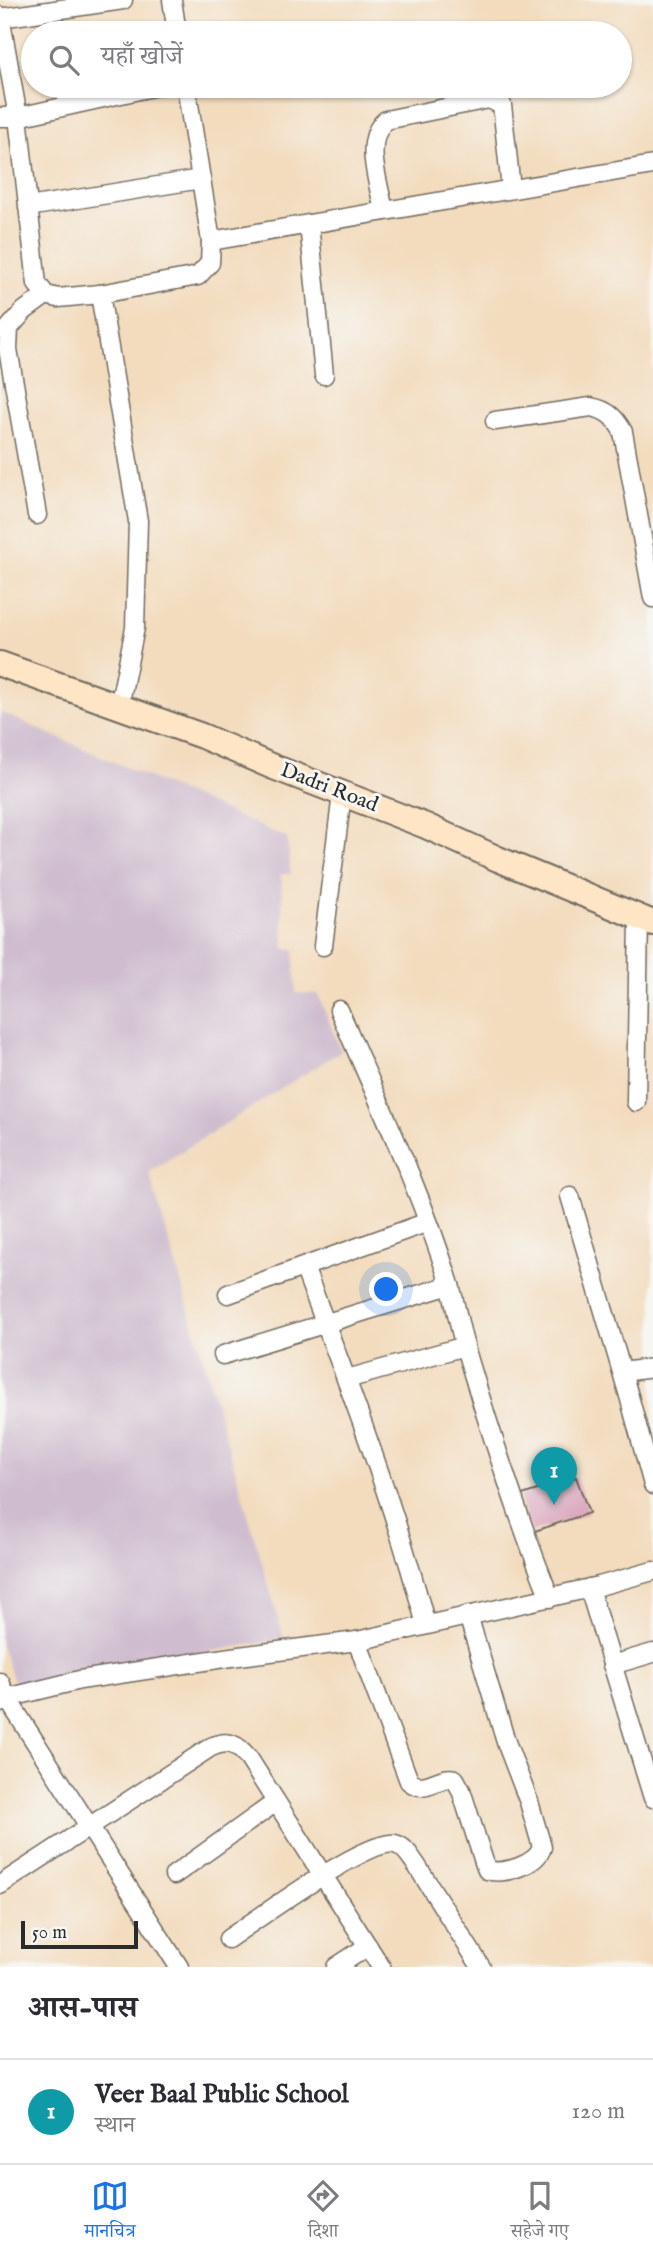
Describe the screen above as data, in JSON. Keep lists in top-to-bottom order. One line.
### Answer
{"streets":{"main road":["Dadri Road"]},"scale_bar":"50 m","page":{"search":"यहाँ खोजें","pins":"1","scale":"50 m","heading":"आस-पास","list":[{"mark":"1","name":"Veer Baal Public School","note":"स्थान","value":"120 m"}],"nav":["मानचित्र","दिशा","सहेजे गए"]}}
